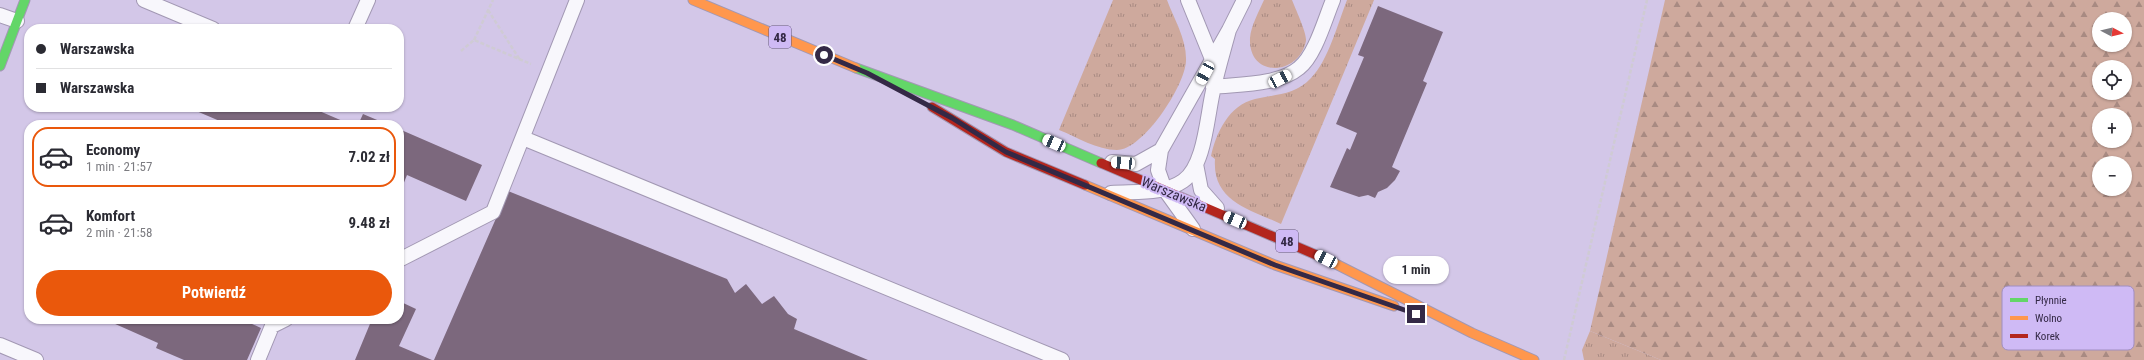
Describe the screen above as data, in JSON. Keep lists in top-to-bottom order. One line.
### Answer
{"streets":{"main road":["48","Warszawska"]},"legend":["Płynnie","Wolno","Korek"],"north":"right","page":{"map_buttons":["+","−"],"banner":["Warszawska","Warszawska"],"list":[{"name":"Economy","note":"1 min · 21:57","value":"7.02 zł"},{"name":"Komfort","note":"2 min · 21:58","value":"9.48 zł"}],"bubble":"1 min","buttons":"Potwierdź"}}
